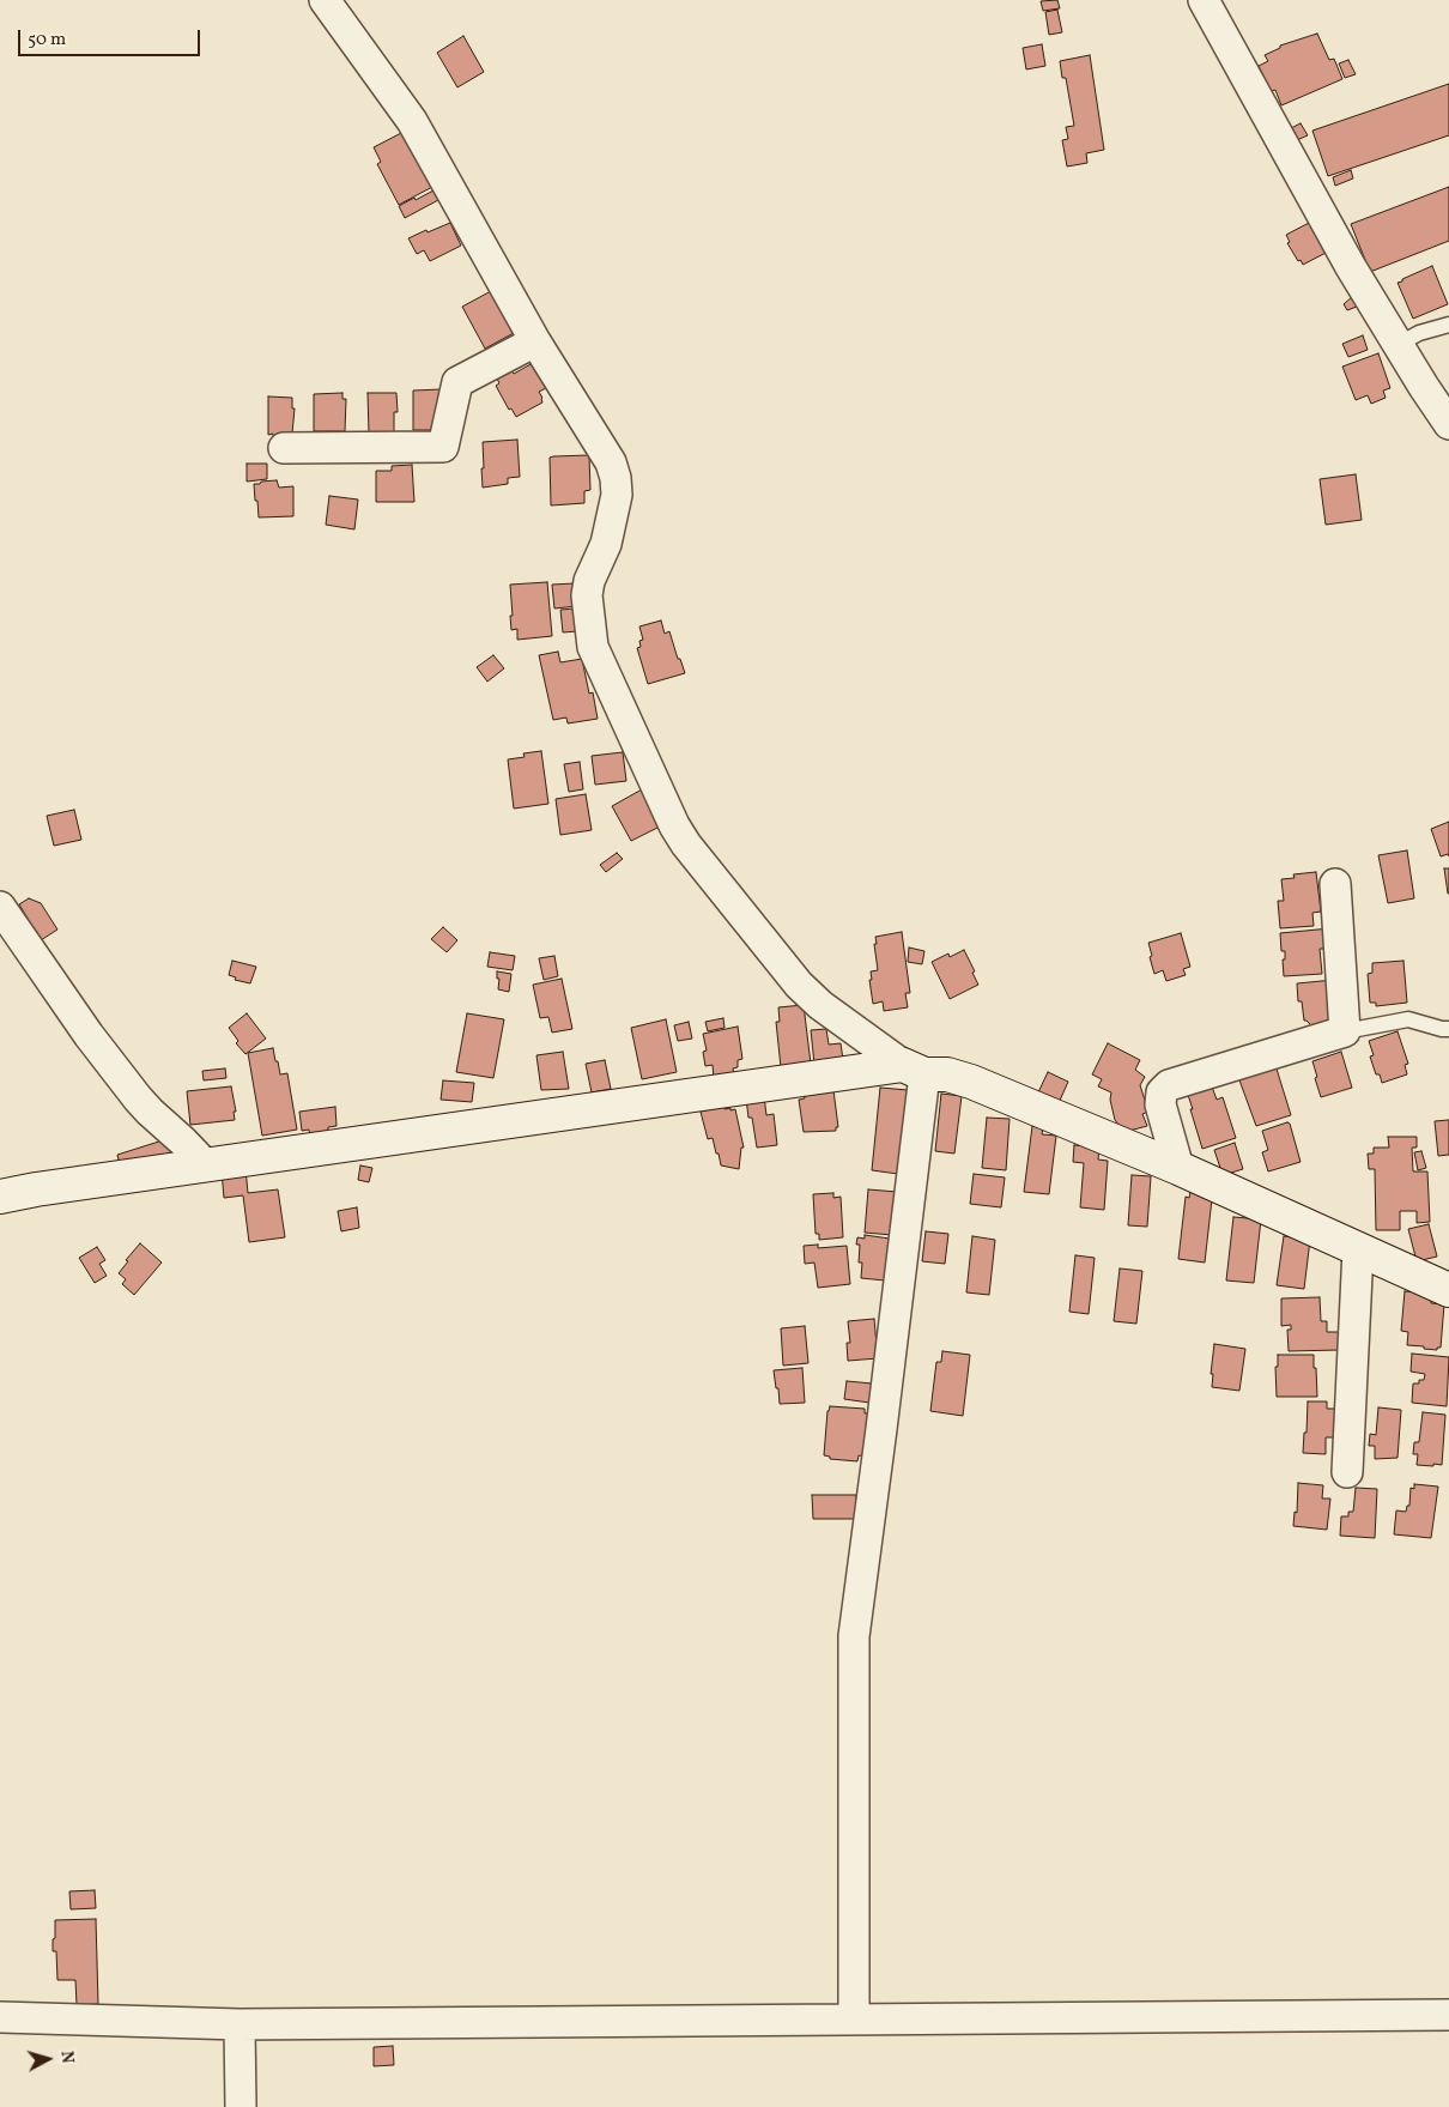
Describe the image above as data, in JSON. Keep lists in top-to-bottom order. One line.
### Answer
{"scale_bar":"50 m","north":"right"}
